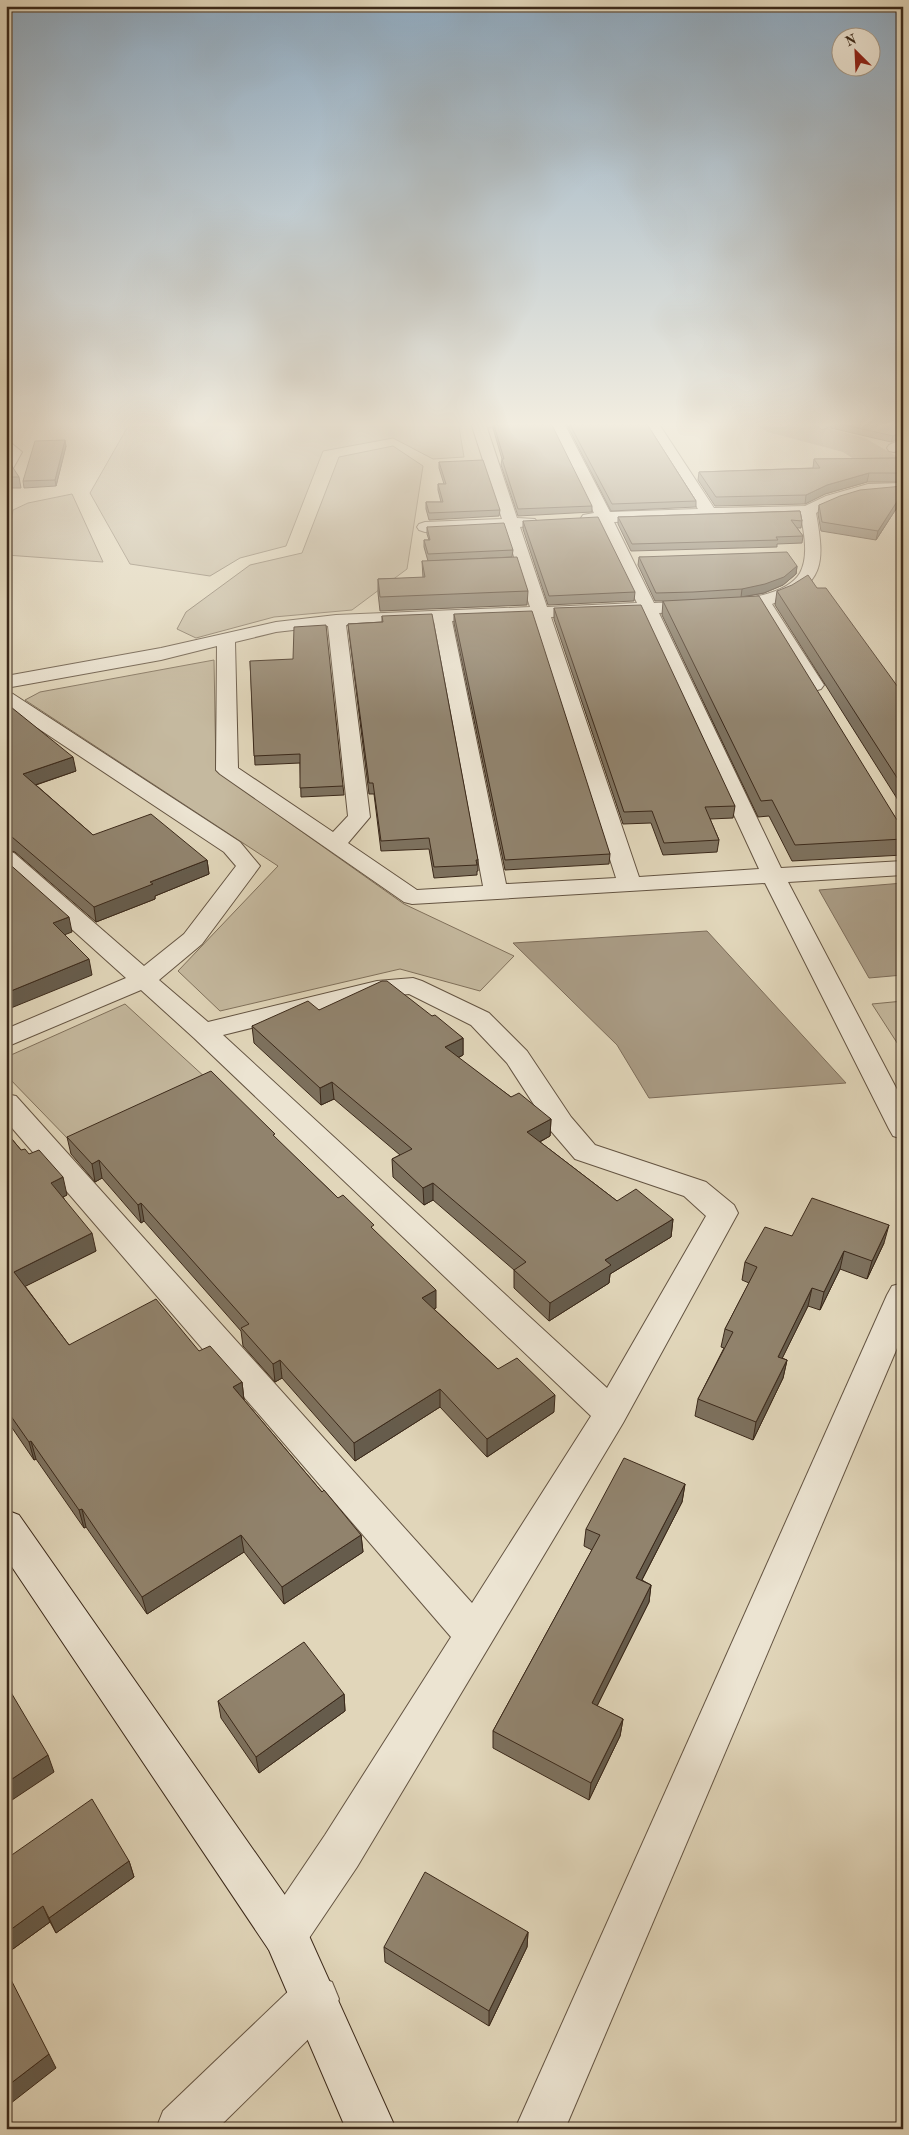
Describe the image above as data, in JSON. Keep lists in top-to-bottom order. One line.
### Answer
{"north":"top left"}
